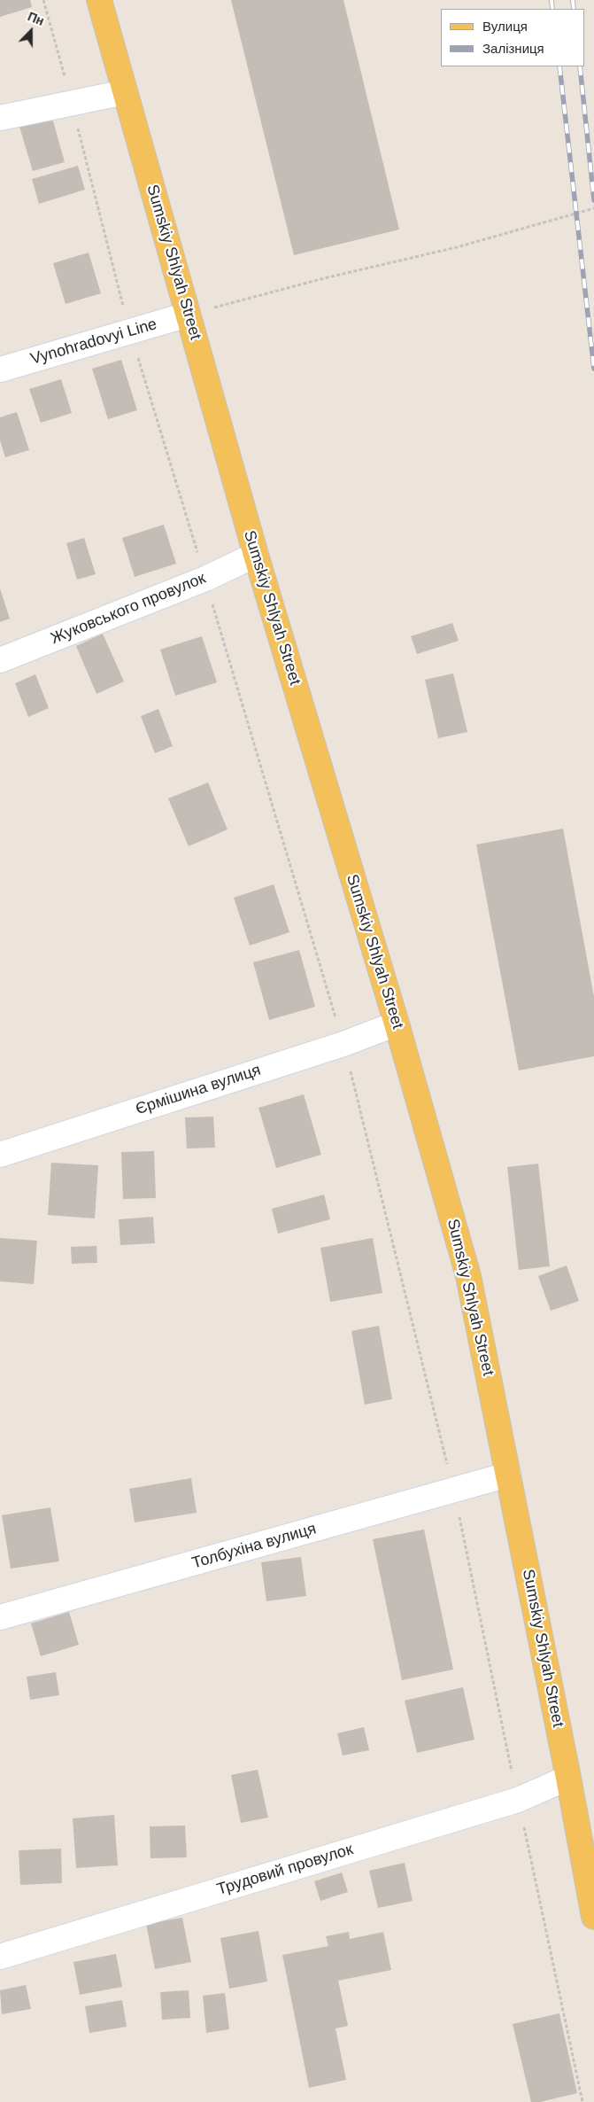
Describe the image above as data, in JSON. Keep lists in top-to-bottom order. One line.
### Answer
{"streets":{"main road":["Sumskiy Shlyah Street"],"street":["Vynohradovyi Line","Жуковського провулок","Єрмішина вулиця","Толбухіна вулиця","Трудовий провулок"]},"crossings":[["Sumskiy Shlyah Street","Vynohradovyi Line"],["Sumskiy Shlyah Street","Жуковського провулок"],["Sumskiy Shlyah Street","Єрмішина вулиця"],["Sumskiy Shlyah Street","Толбухіна вулиця"],["Sumskiy Shlyah Street","Трудовий провулок"]],"legend":["Вулиця","Залізниця"],"north":"top"}
